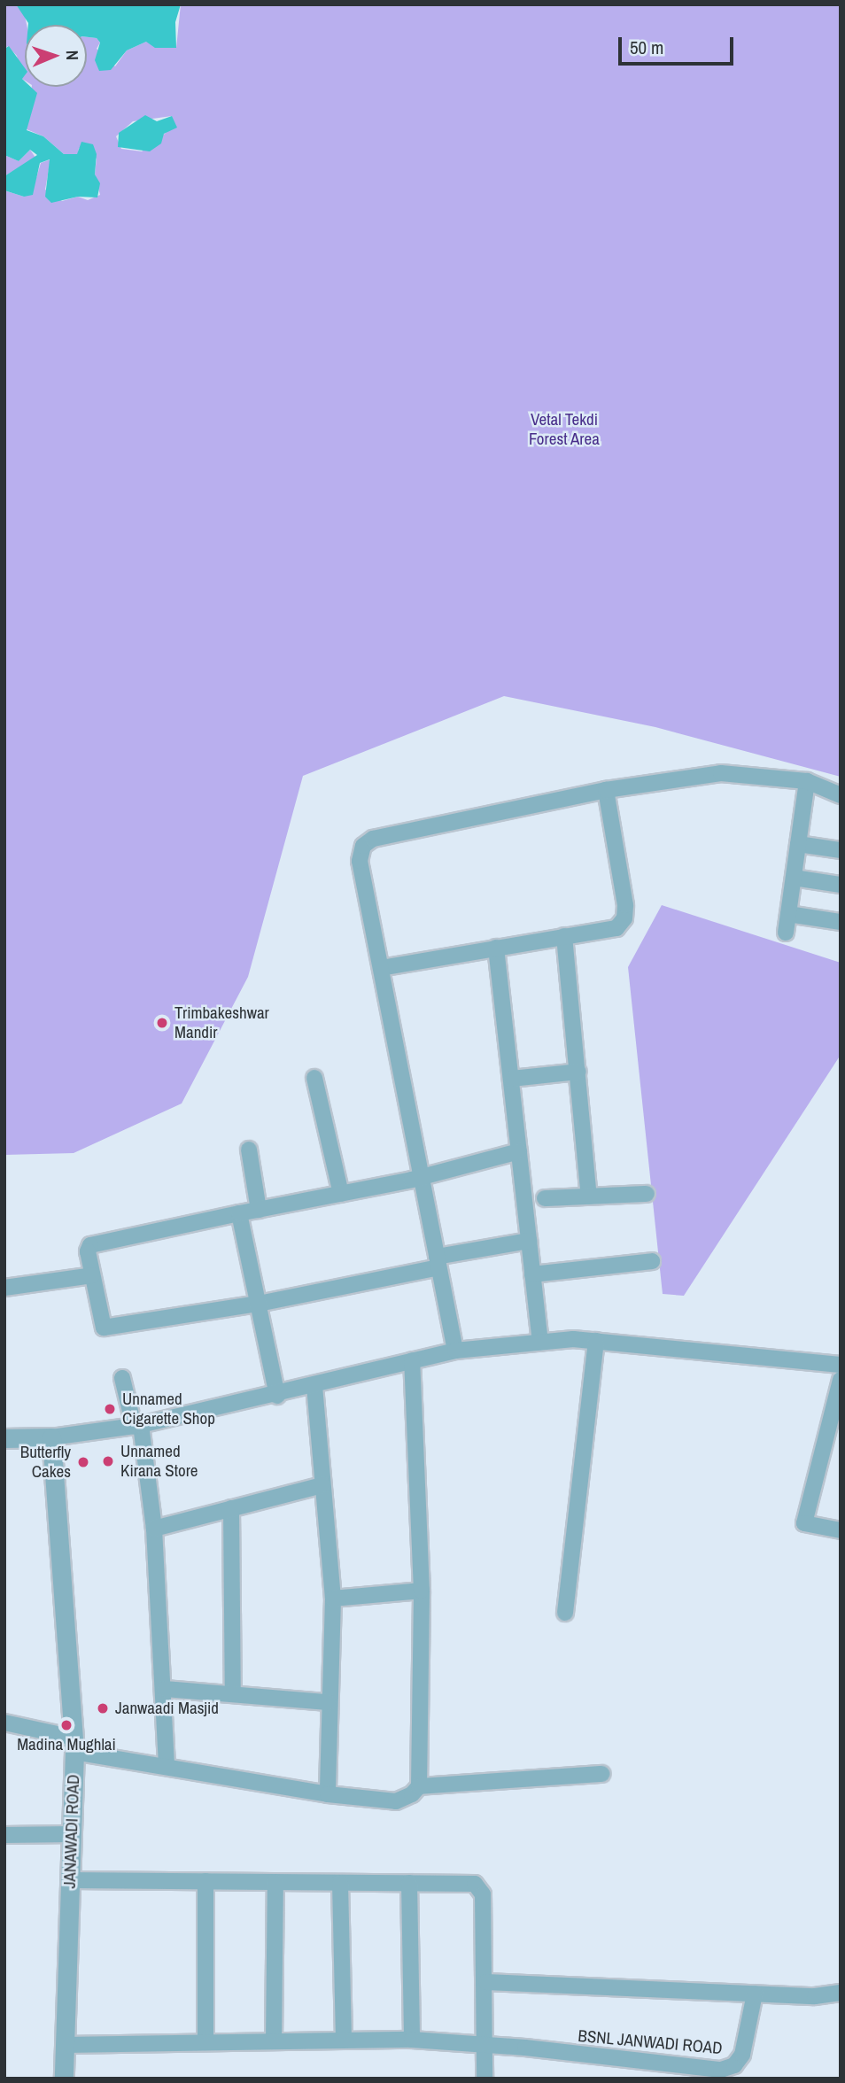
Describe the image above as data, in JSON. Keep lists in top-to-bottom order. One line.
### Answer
{"streets":{"street":["JANAWADI ROAD","BSNL JANWADI ROAD"]},"parks":["Vetal Tekdi Forest Area"],"places":["Trimbakeshwar Mandir","Unnamed Cigarette Shop","Unnamed Kirana Store","Butterfly Cakes","Janwaadi Masjid","Madina Mughlai"],"scale_bar":"50 m","north":"right"}
